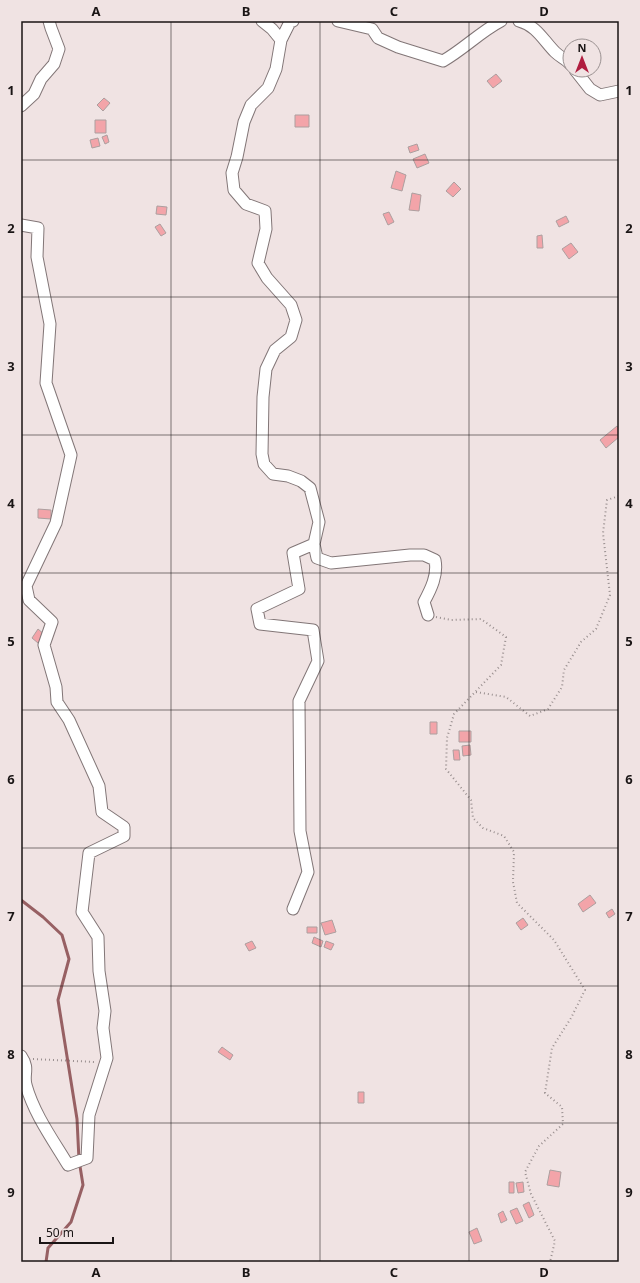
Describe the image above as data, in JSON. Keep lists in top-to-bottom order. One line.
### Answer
{"scale_bar":"50 m","north":"top","grid":{"columns":["A","B","C","D"],"rows":["1","2","3","4","5","6","7","8","9"]}}
